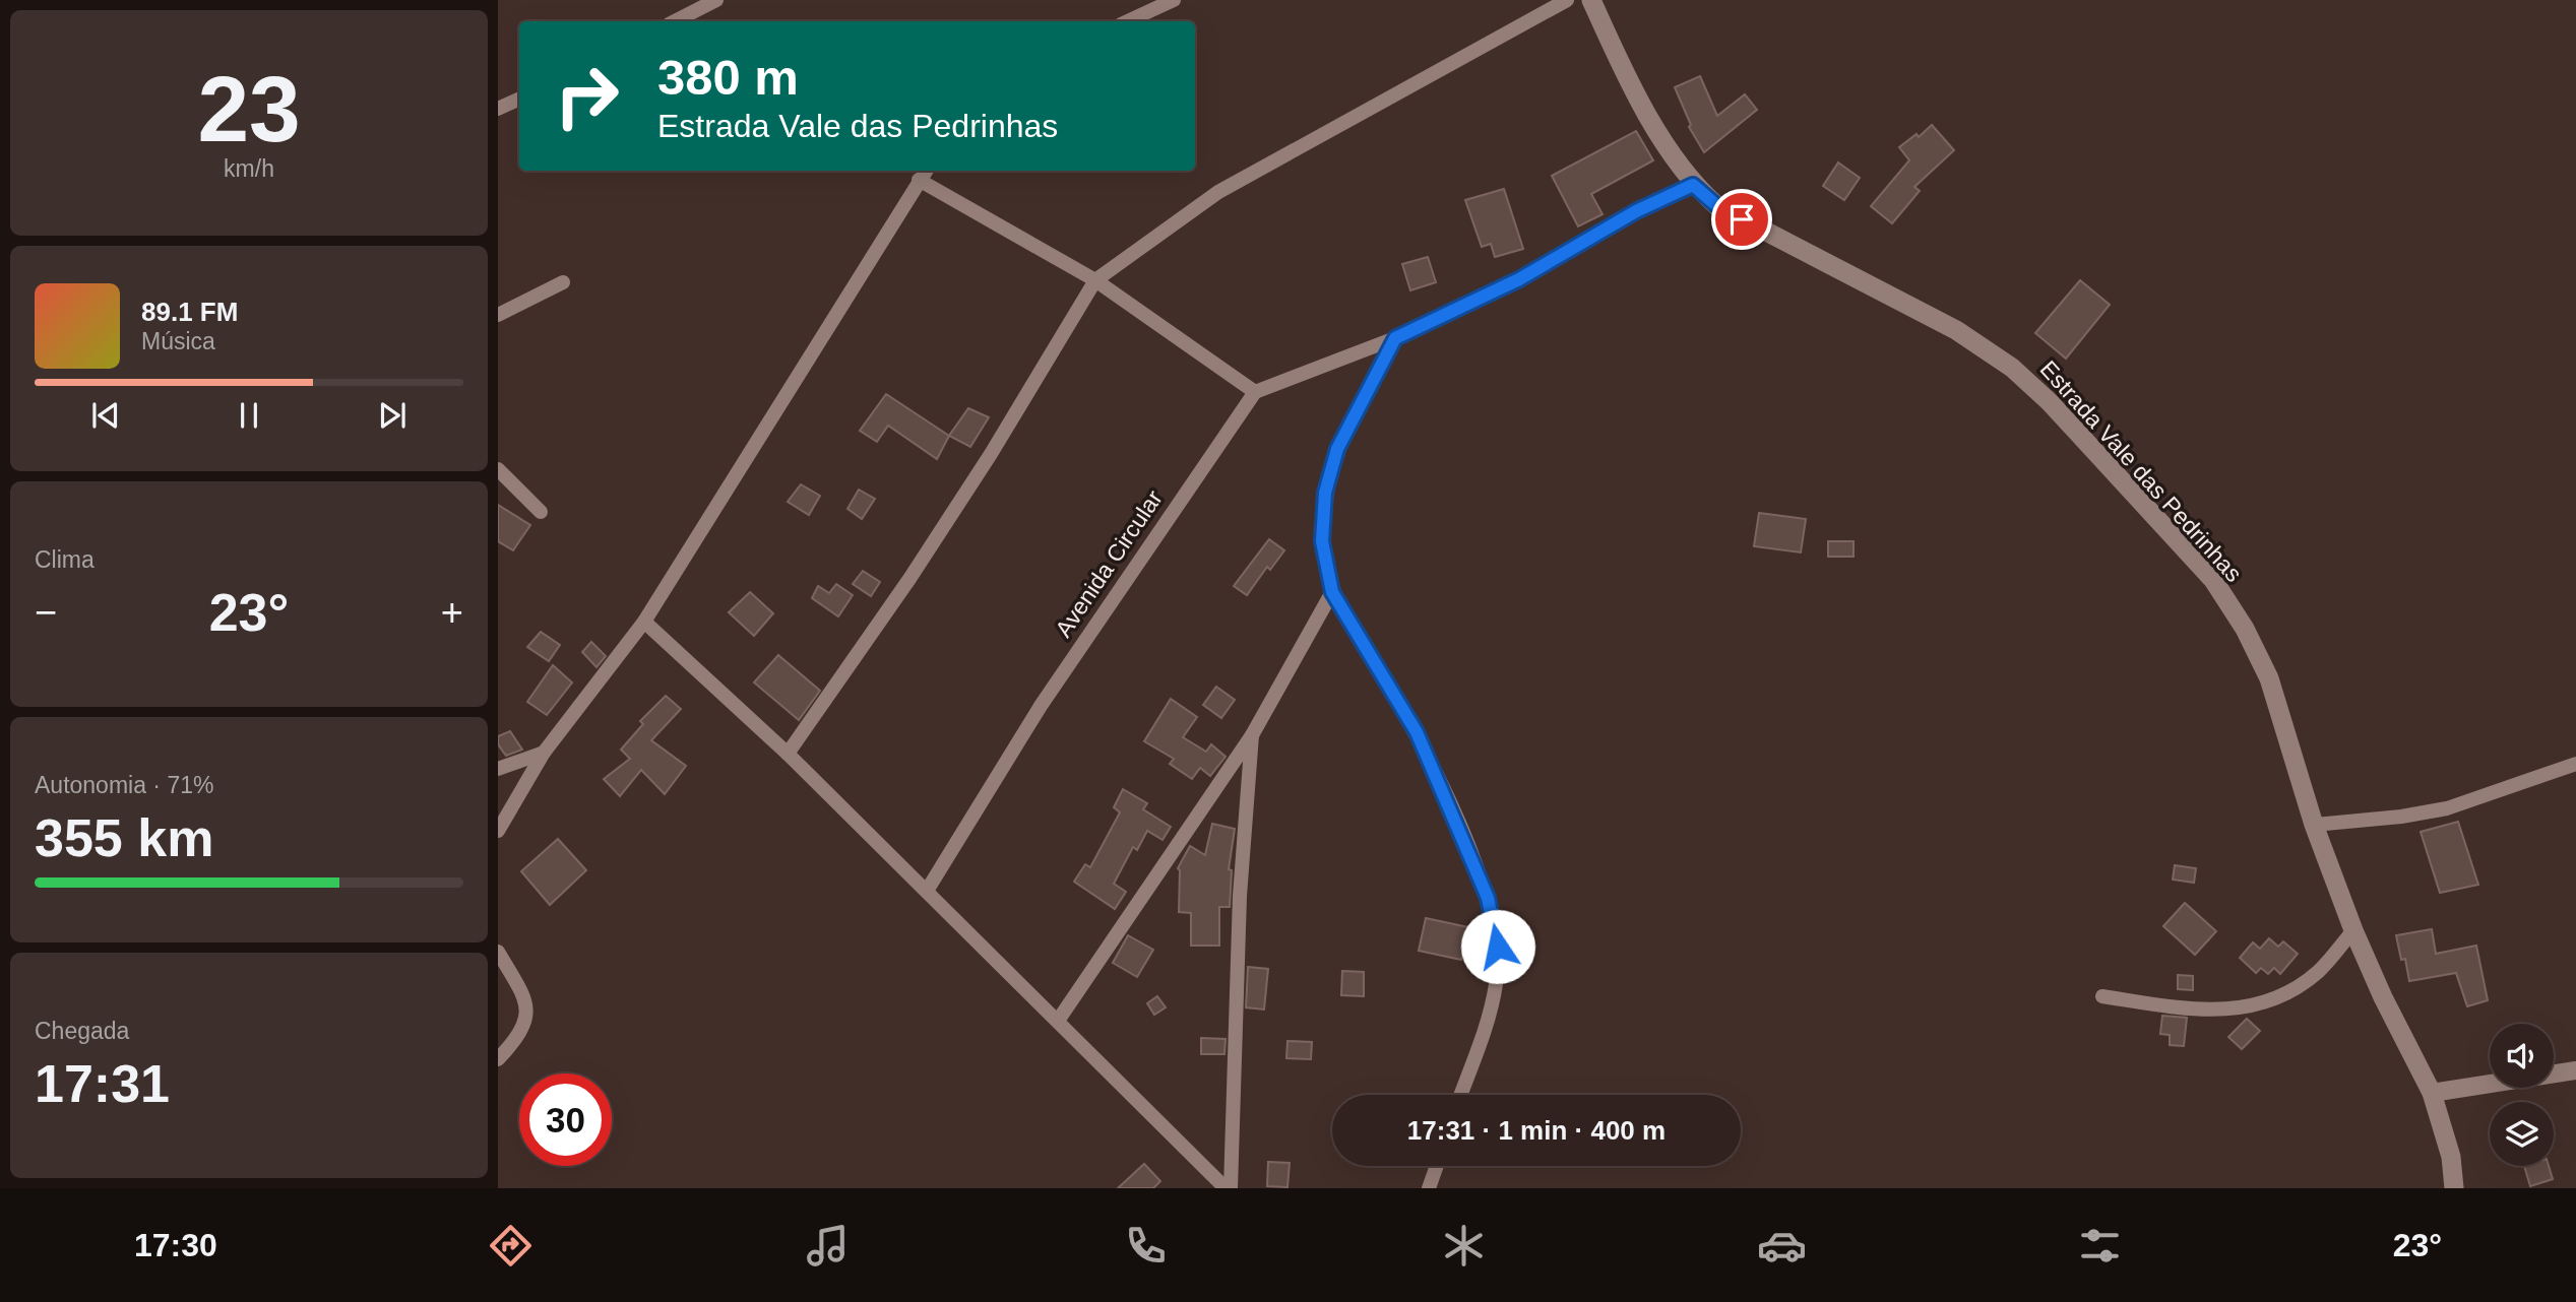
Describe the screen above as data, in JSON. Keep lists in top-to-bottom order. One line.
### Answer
{"streets":{"main road":["Estrada Vale das Pedrinhas"],"street":["Avenida Circular"]},"page":{"tile":[["23","km/h"],"Clima",["Autonomia · 71%","355 km"],["Chegada","17:31"]],"turn":["380 m","Estrada Vale das Pedrinhas"],"song":["89.1 FM","Música"],"heat":["−","23°","+"],"limit":"30","trip":"17:31 · 1 min · 400 m","tabs":["17:30","23°"]}}
